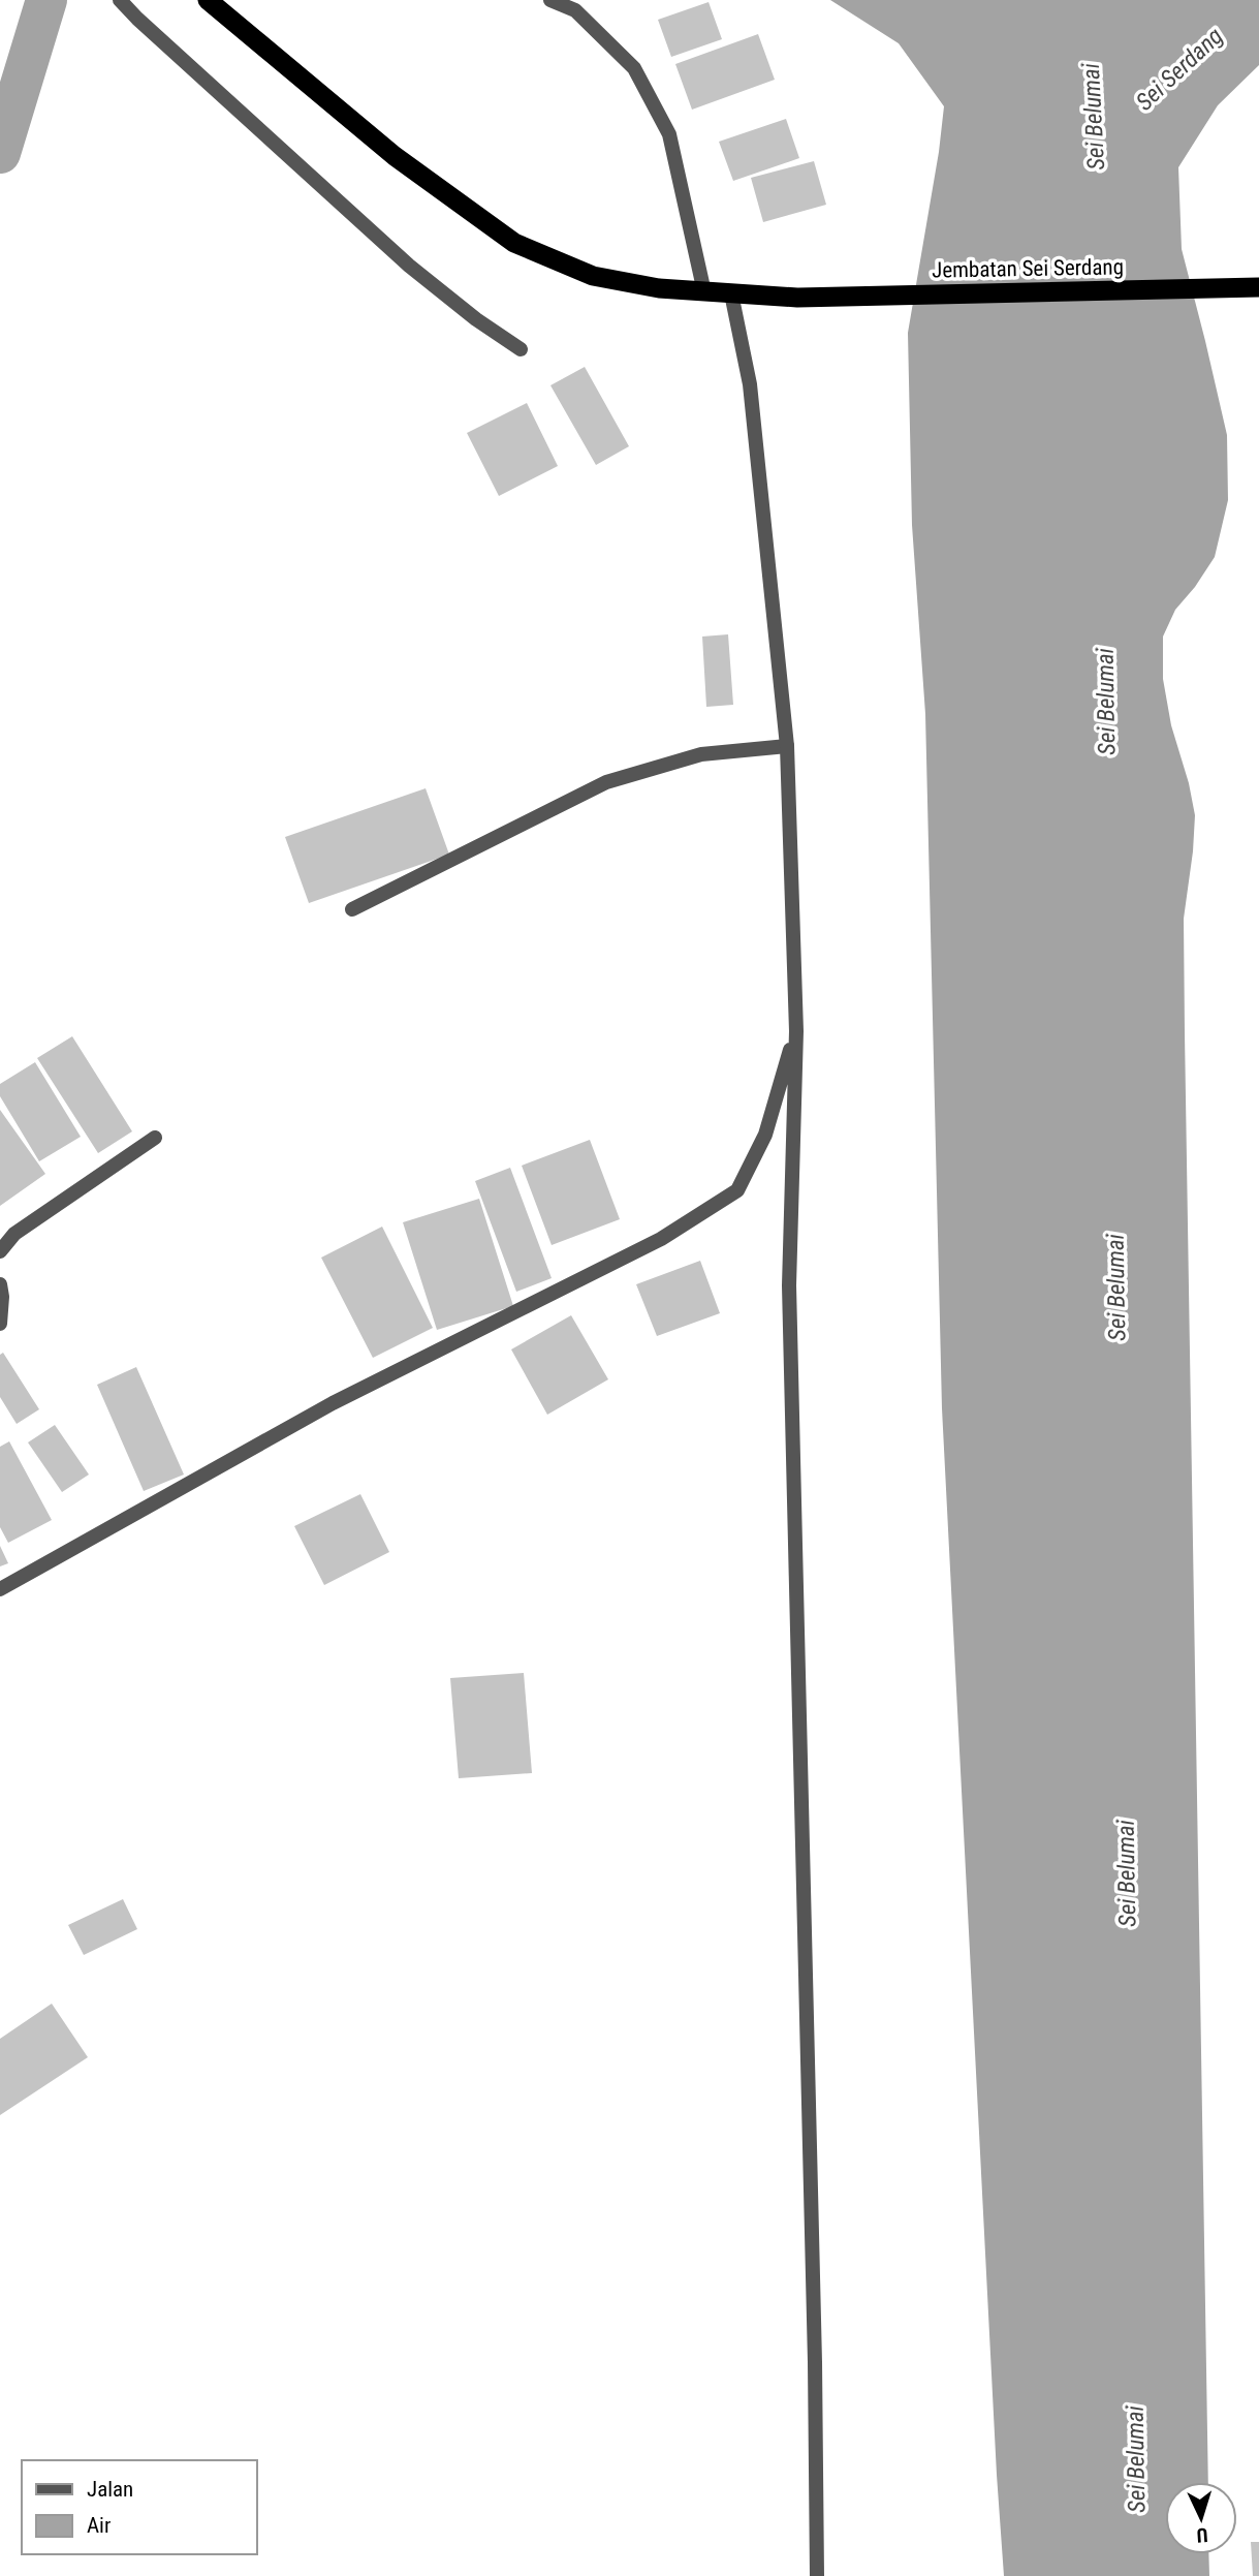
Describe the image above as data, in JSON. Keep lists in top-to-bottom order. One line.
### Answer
{"streets":{"highway":["Jembatan Sei Serdang"]},"water":["Sei Serdang","Sei Belumai"],"legend":["Jalan","Air"],"north":"bottom"}
